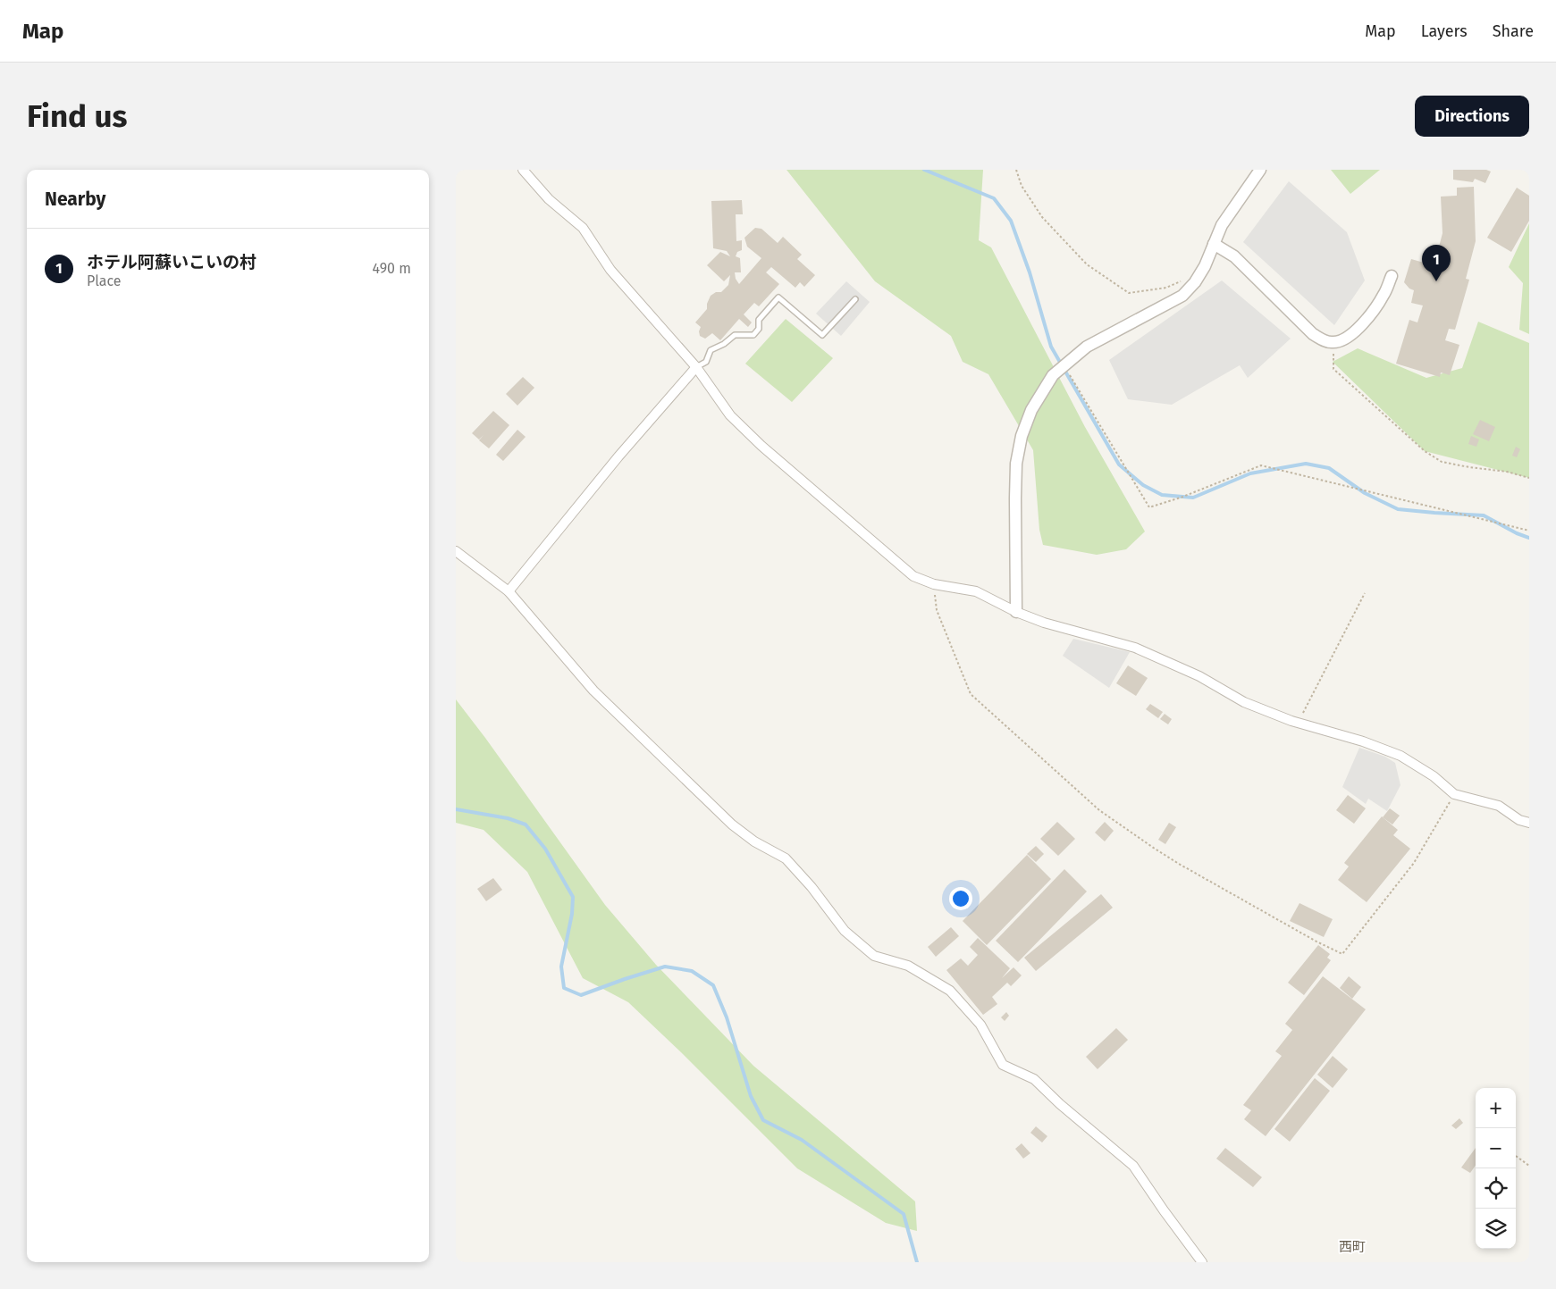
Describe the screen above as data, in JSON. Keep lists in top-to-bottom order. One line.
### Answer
{"districts":["西町"],"page":{"header":"Map","nav":["Map","Layers","Share"],"buttons":"Directions","title":"Find us","heading":"Nearby","list":[{"mark":"1","name":"ホテル阿蘇いこいの村","note":"Place","value":"490 m"}],"pins":"1","map_buttons":["+","−"]}}
